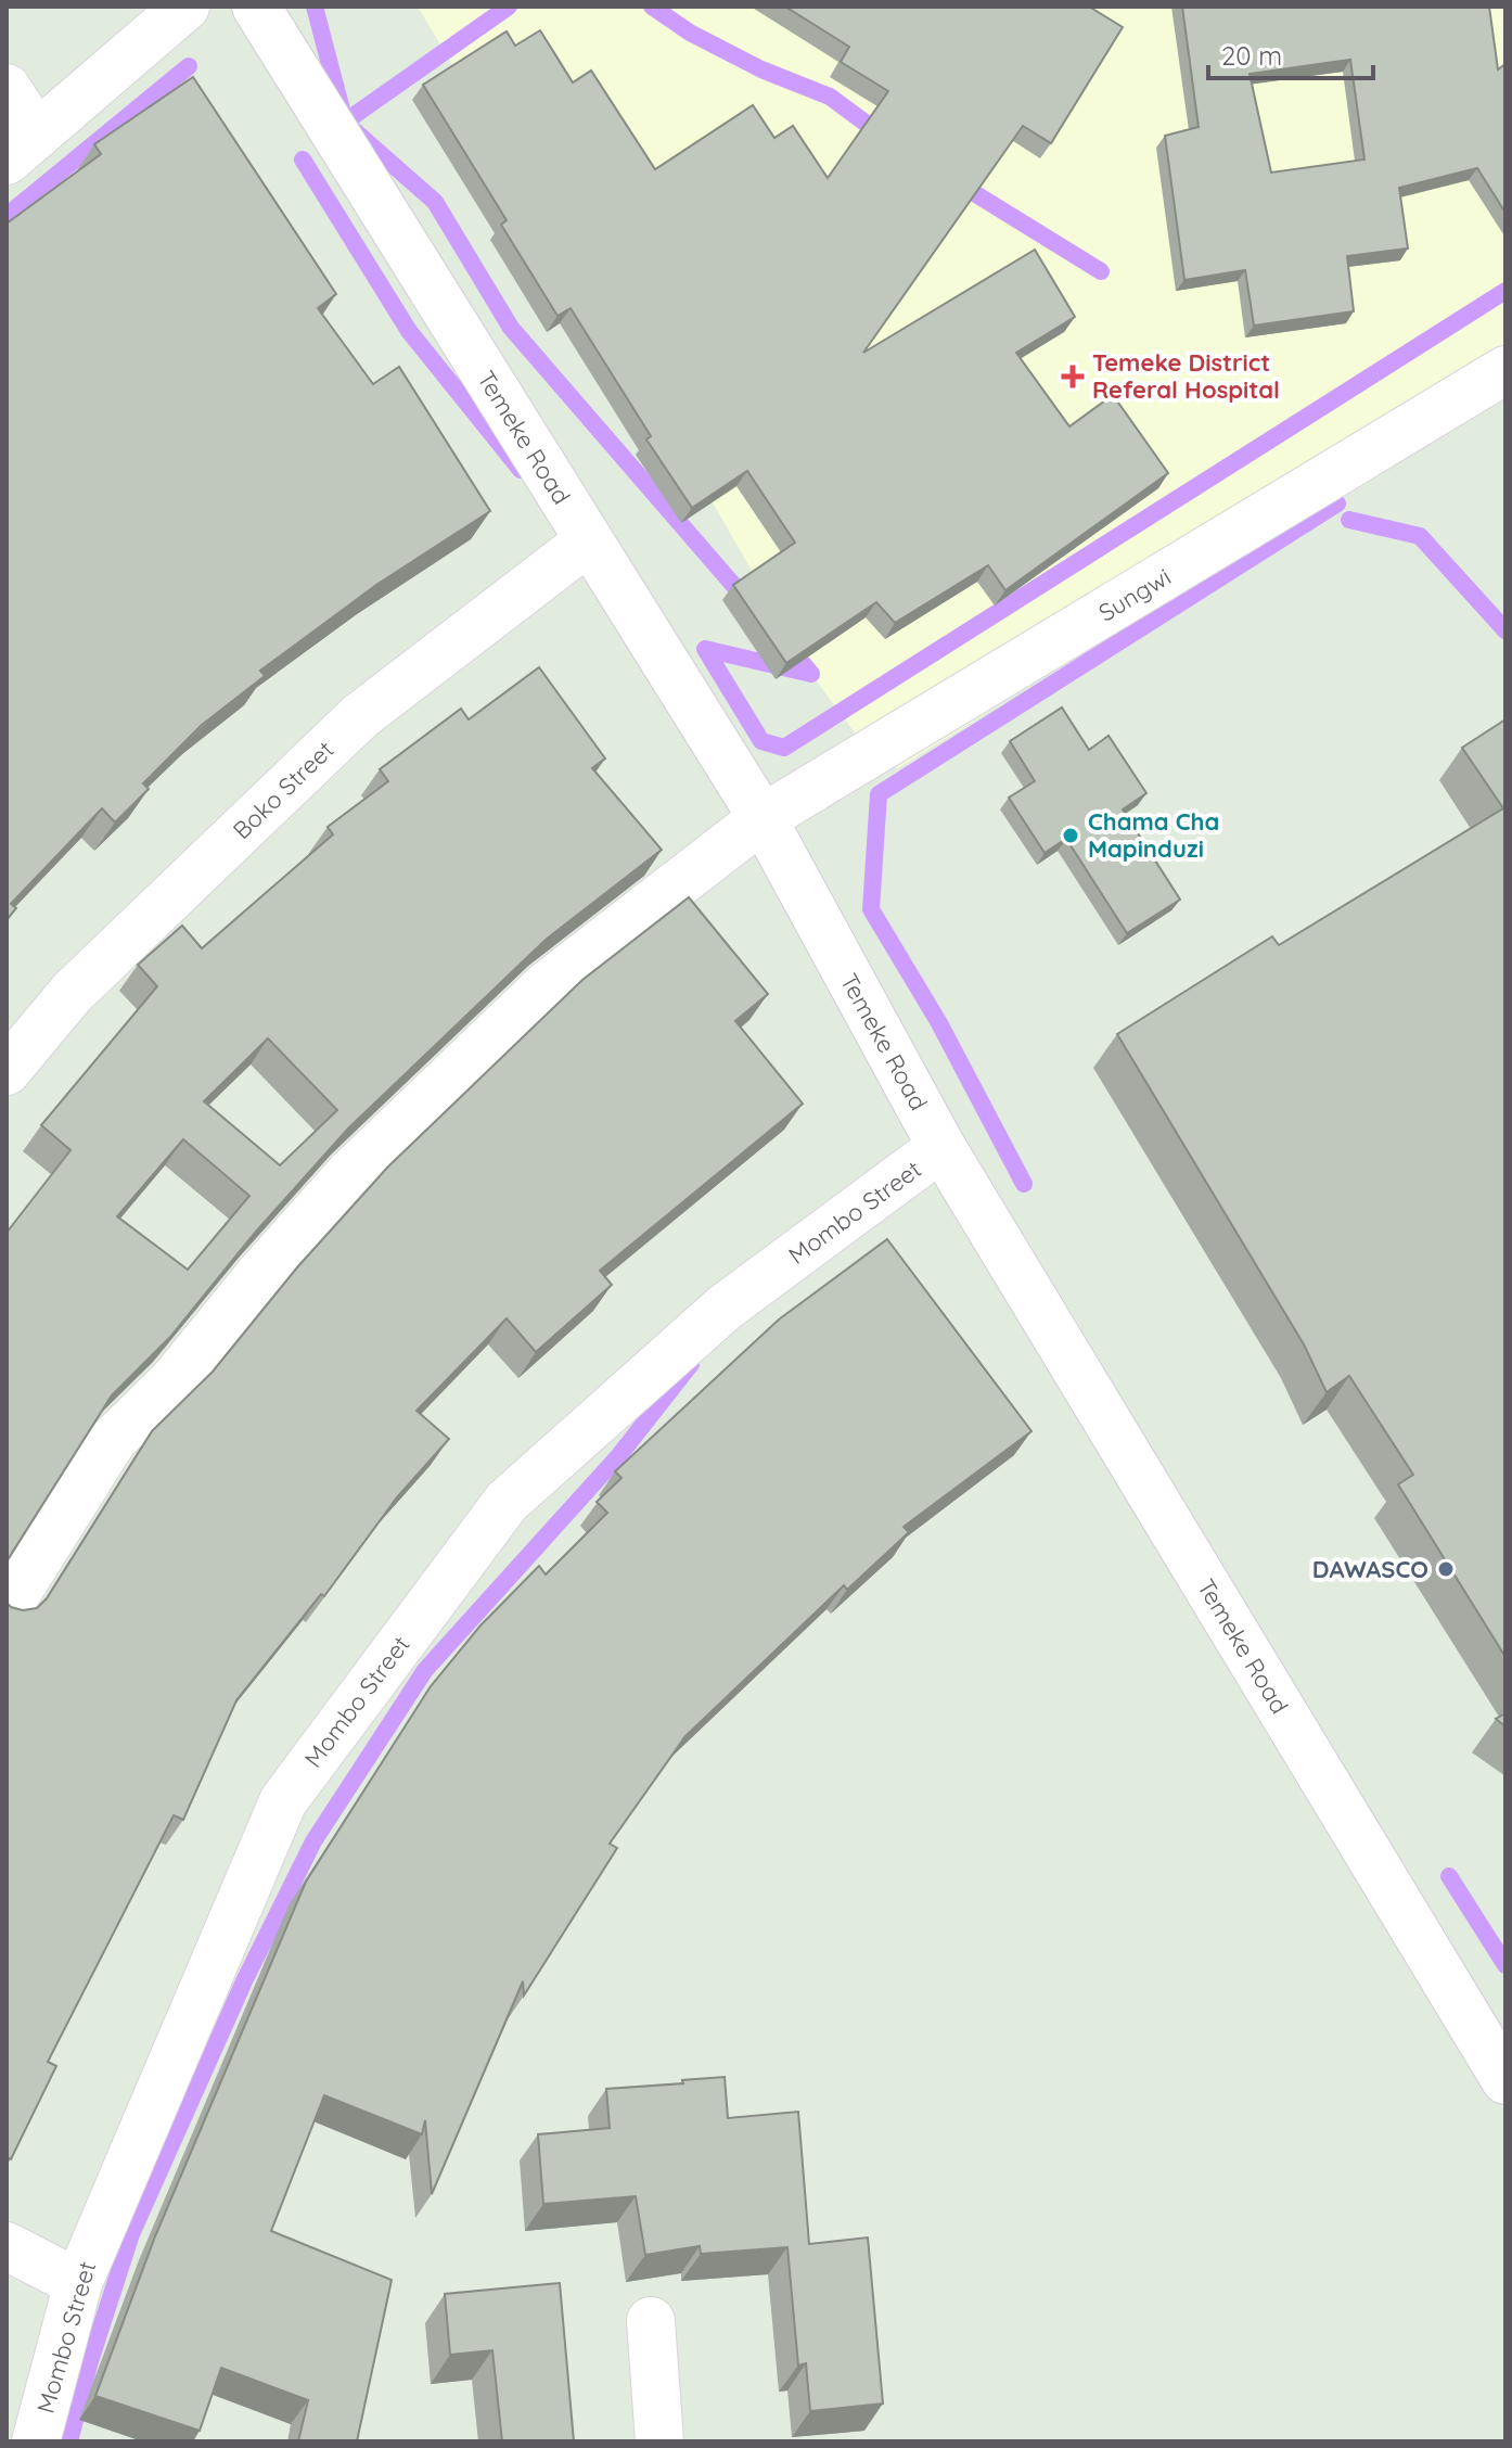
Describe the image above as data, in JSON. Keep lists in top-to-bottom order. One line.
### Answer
{"streets":{"street":["Temeke Road","Sungwi","Boko Street","Mombo Street"]},"crossings":[["Temeke Road","Sungwi"],["Temeke Road","Boko Street"],["Temeke Road","Mombo Street"]],"places":{"health":["Temeke District Referal Hospital"],"other":["Chama Cha Mapinduzi","DAWASCO"]},"scale_bar":"20 m"}
